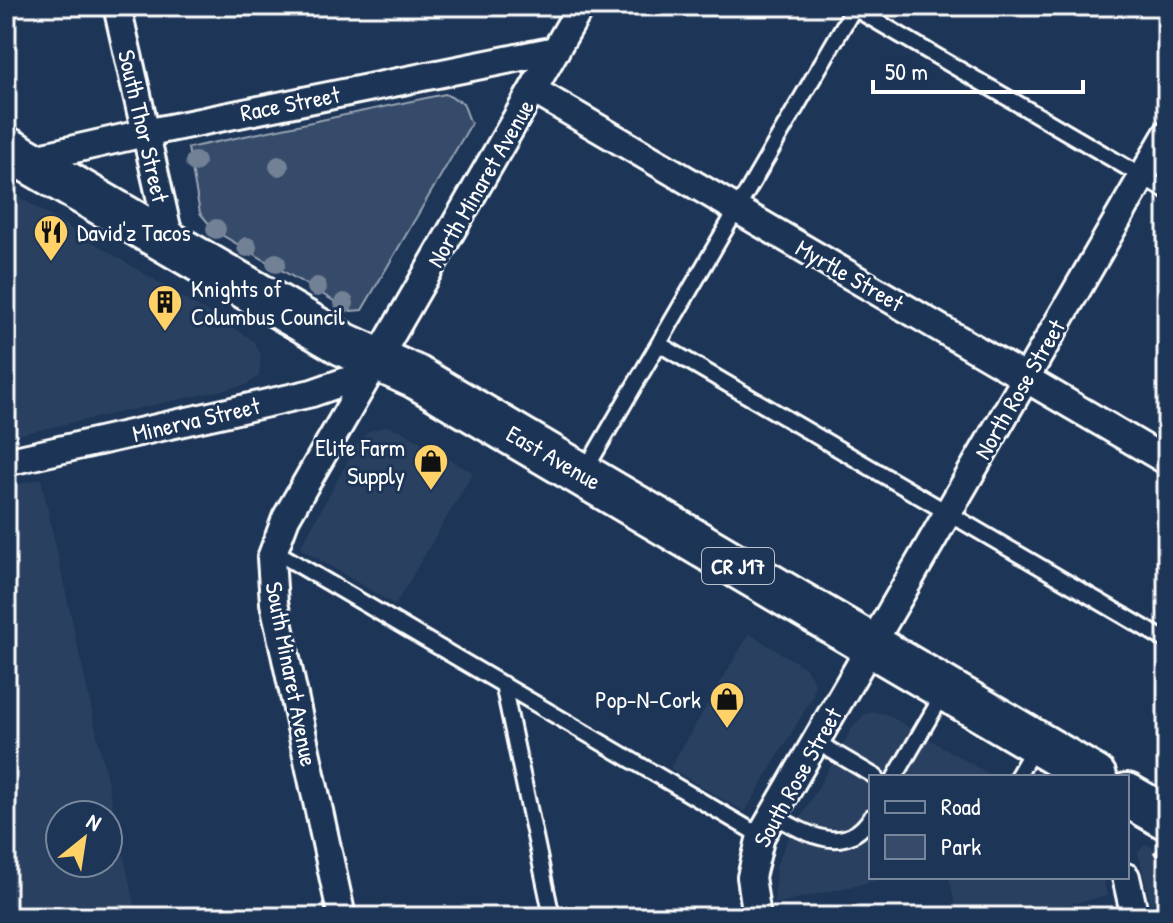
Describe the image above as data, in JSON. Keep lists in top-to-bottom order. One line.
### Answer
{"streets":{"main road":["East Avenue","CR J17"],"street":["Race Street","South Thor Street","North Minaret Avenue","Myrtle Street","North Rose Street","Minerva Street","South Minaret Avenue","South Rose Street"]},"crossings":[["Race Street","South Thor Street"],["Race Street","North Minaret Avenue"],["Race Street","East Avenue"],["South Thor Street","East Avenue"],["North Minaret Avenue","Myrtle Street"],["North Minaret Avenue","Minerva Street"],["North Minaret Avenue","East Avenue"],["North Minaret Avenue","South Minaret Avenue"],["Myrtle Street","North Rose Street"],["North Rose Street","East Avenue"],["North Rose Street","South Rose Street"],["Minerva Street","East Avenue"],["Minerva Street","South Minaret Avenue"],["East Avenue","South Minaret Avenue"],["East Avenue","South Rose Street"]],"places":{"restaurant":["David'z Tacos"],"building":["Knights of Columbus Council"],"shop":["Elite Farm Supply","Pop-N-Cork"]},"legend":["Road","Park"],"scale_bar":"50 m","north":"top right"}
